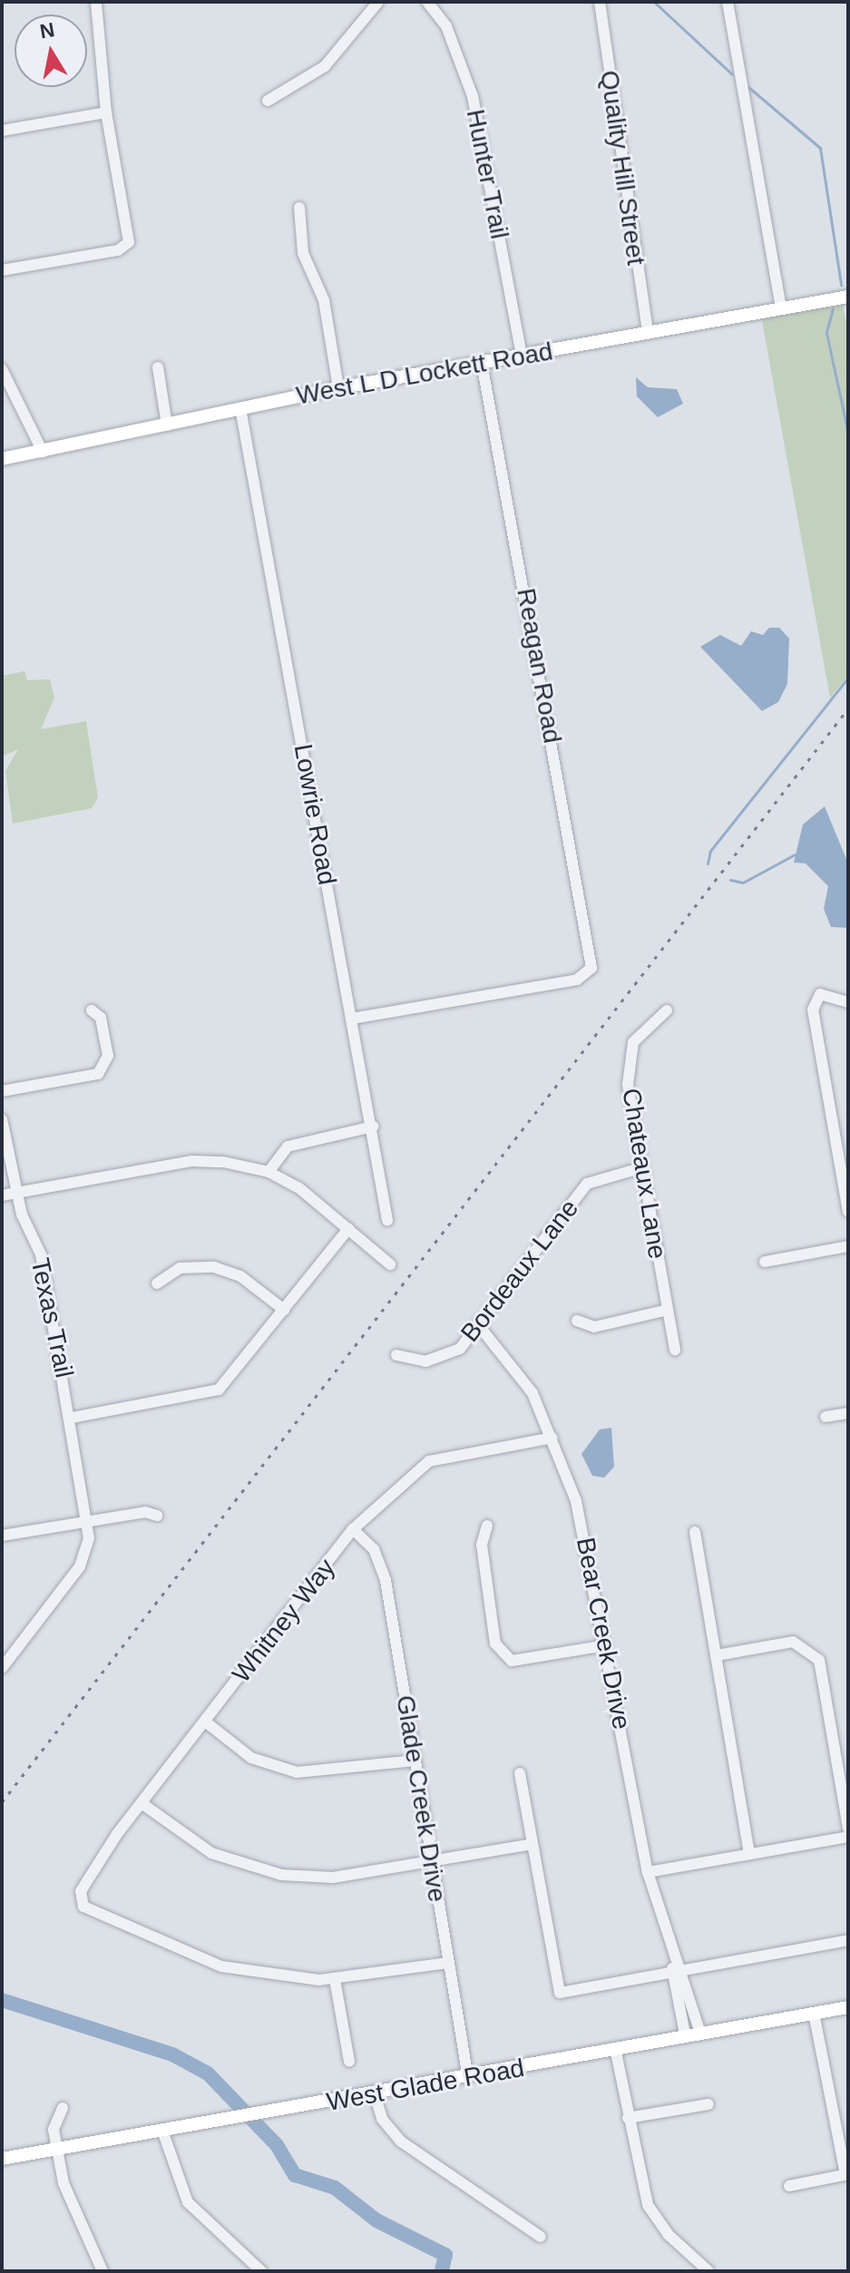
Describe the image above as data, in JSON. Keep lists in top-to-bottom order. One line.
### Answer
{"streets":{"main road":["West L D Lockett Road","West Glade Road"],"street":["Quality Hill Street","Hunter Trail","Reagan Road","Lowrie Road","Chateaux Lane","Bordeaux Lane","Texas Trail","Whitney Way","Bear Creek Drive","Glade Creek Drive"]},"crossings":[["Quality Hill Street","West L D Lockett Road"],["Hunter Trail","West L D Lockett Road"],["West L D Lockett Road","Reagan Road"],["West L D Lockett Road","Lowrie Road"],["Reagan Road","Lowrie Road"],["Chateaux Lane","Bordeaux Lane"],["Bordeaux Lane","Bear Creek Drive"],["Whitney Way","Bear Creek Drive"],["Whitney Way","Glade Creek Drive"],["Bear Creek Drive","West Glade Road"],["Glade Creek Drive","West Glade Road"]],"north":"top"}
